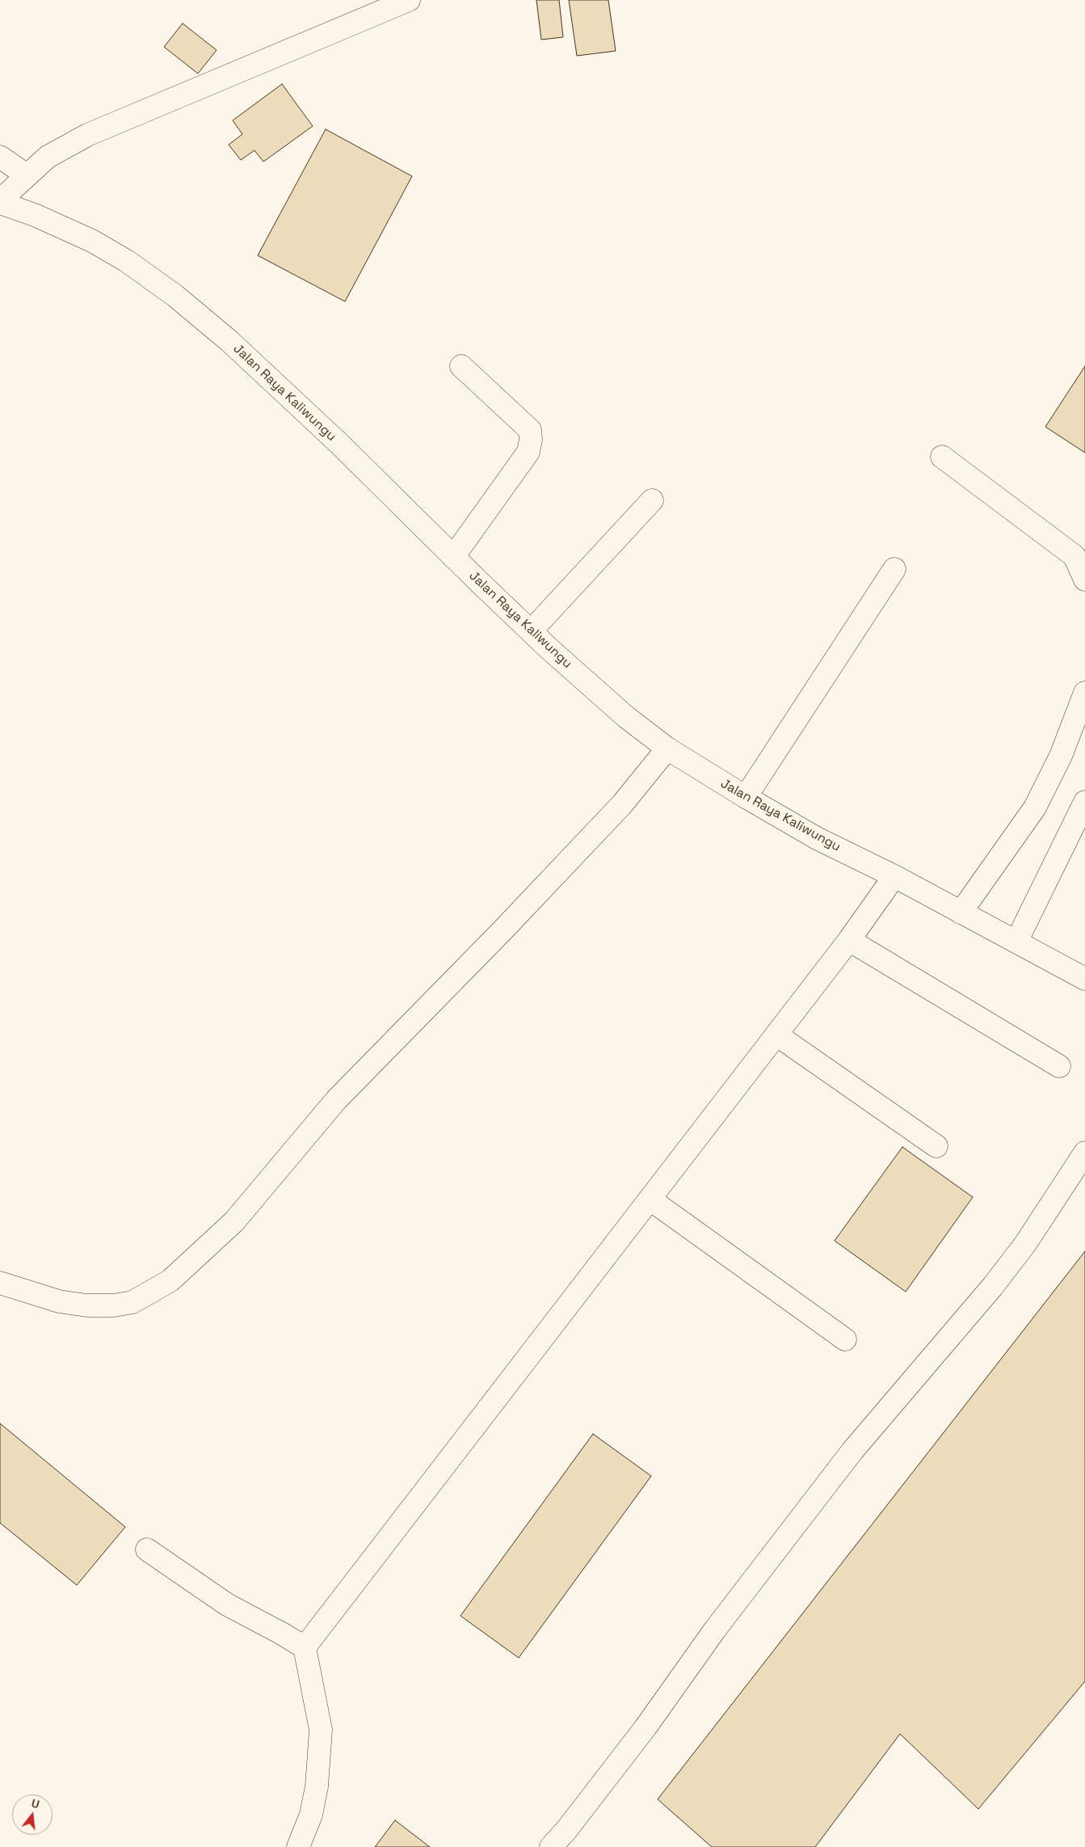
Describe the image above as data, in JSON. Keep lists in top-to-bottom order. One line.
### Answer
{"streets":{"main road":["Jalan Raya Kaliwungu"]},"north":"top"}
